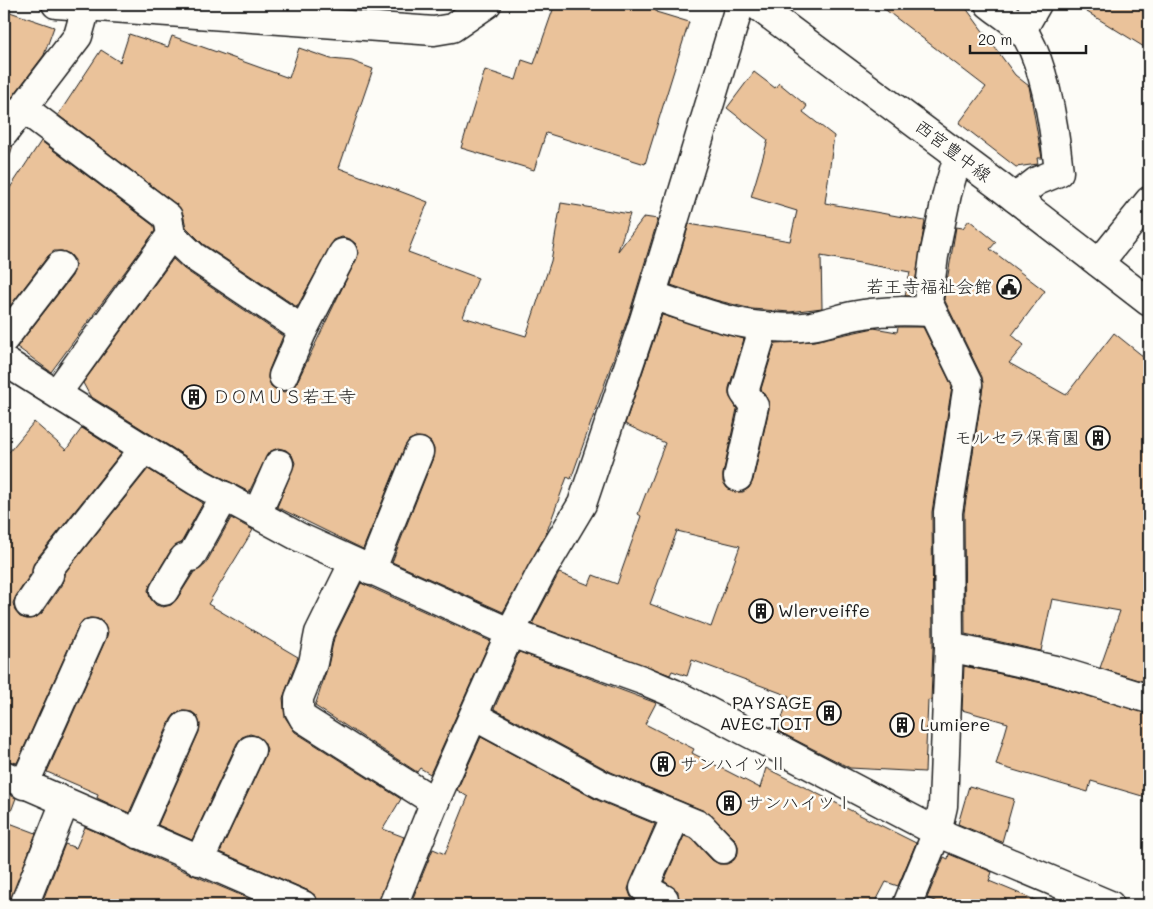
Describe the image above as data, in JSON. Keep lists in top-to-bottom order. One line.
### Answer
{"streets":{"street":["西宮豊中線"]},"places":{"public building":["若王寺福祉会館"],"building":["ＤＯＭＵＳ若王寺","モルセラ保育園","Wlerveiffe","PAYSAGE AVEC TOIT","Lumiere","サンハイツⅡ","サンハイツⅠ"]},"scale_bar":"20 m"}
